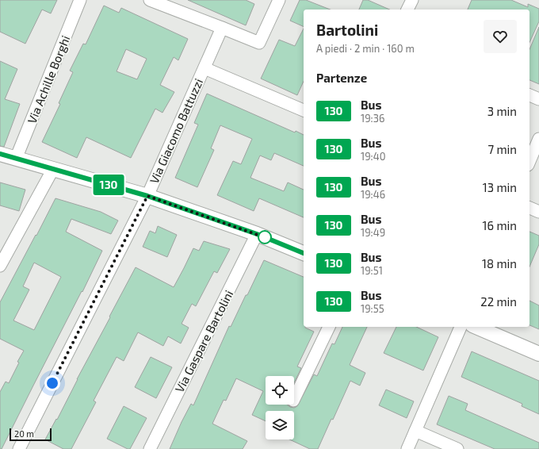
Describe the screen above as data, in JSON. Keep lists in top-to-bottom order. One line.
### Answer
{"streets":{"street":["Via Achille Borghi","Via Giacomo Battuzzi","Via Gaspare Bartolini"]},"lines":["bus line 130"],"scale_bar":"20 m","page":{"on_map":"130","heading":[["Bartolini","A piedi · 2 min · 160 m"],"Partenze"],"list":[{"mark":"130","name":"Bus","note":"19:36","value":"3 min"},{"mark":"130","name":"Bus","note":"19:40","value":"7 min"},{"mark":"130","name":"Bus","note":"19:46","value":"13 min"},{"mark":"130","name":"Bus","note":"19:49","value":"16 min"},{"mark":"130","name":"Bus","note":"19:51","value":"18 min"},{"mark":"130","name":"Bus","note":"19:55","value":"22 min"}],"scale":"20 m"}}
